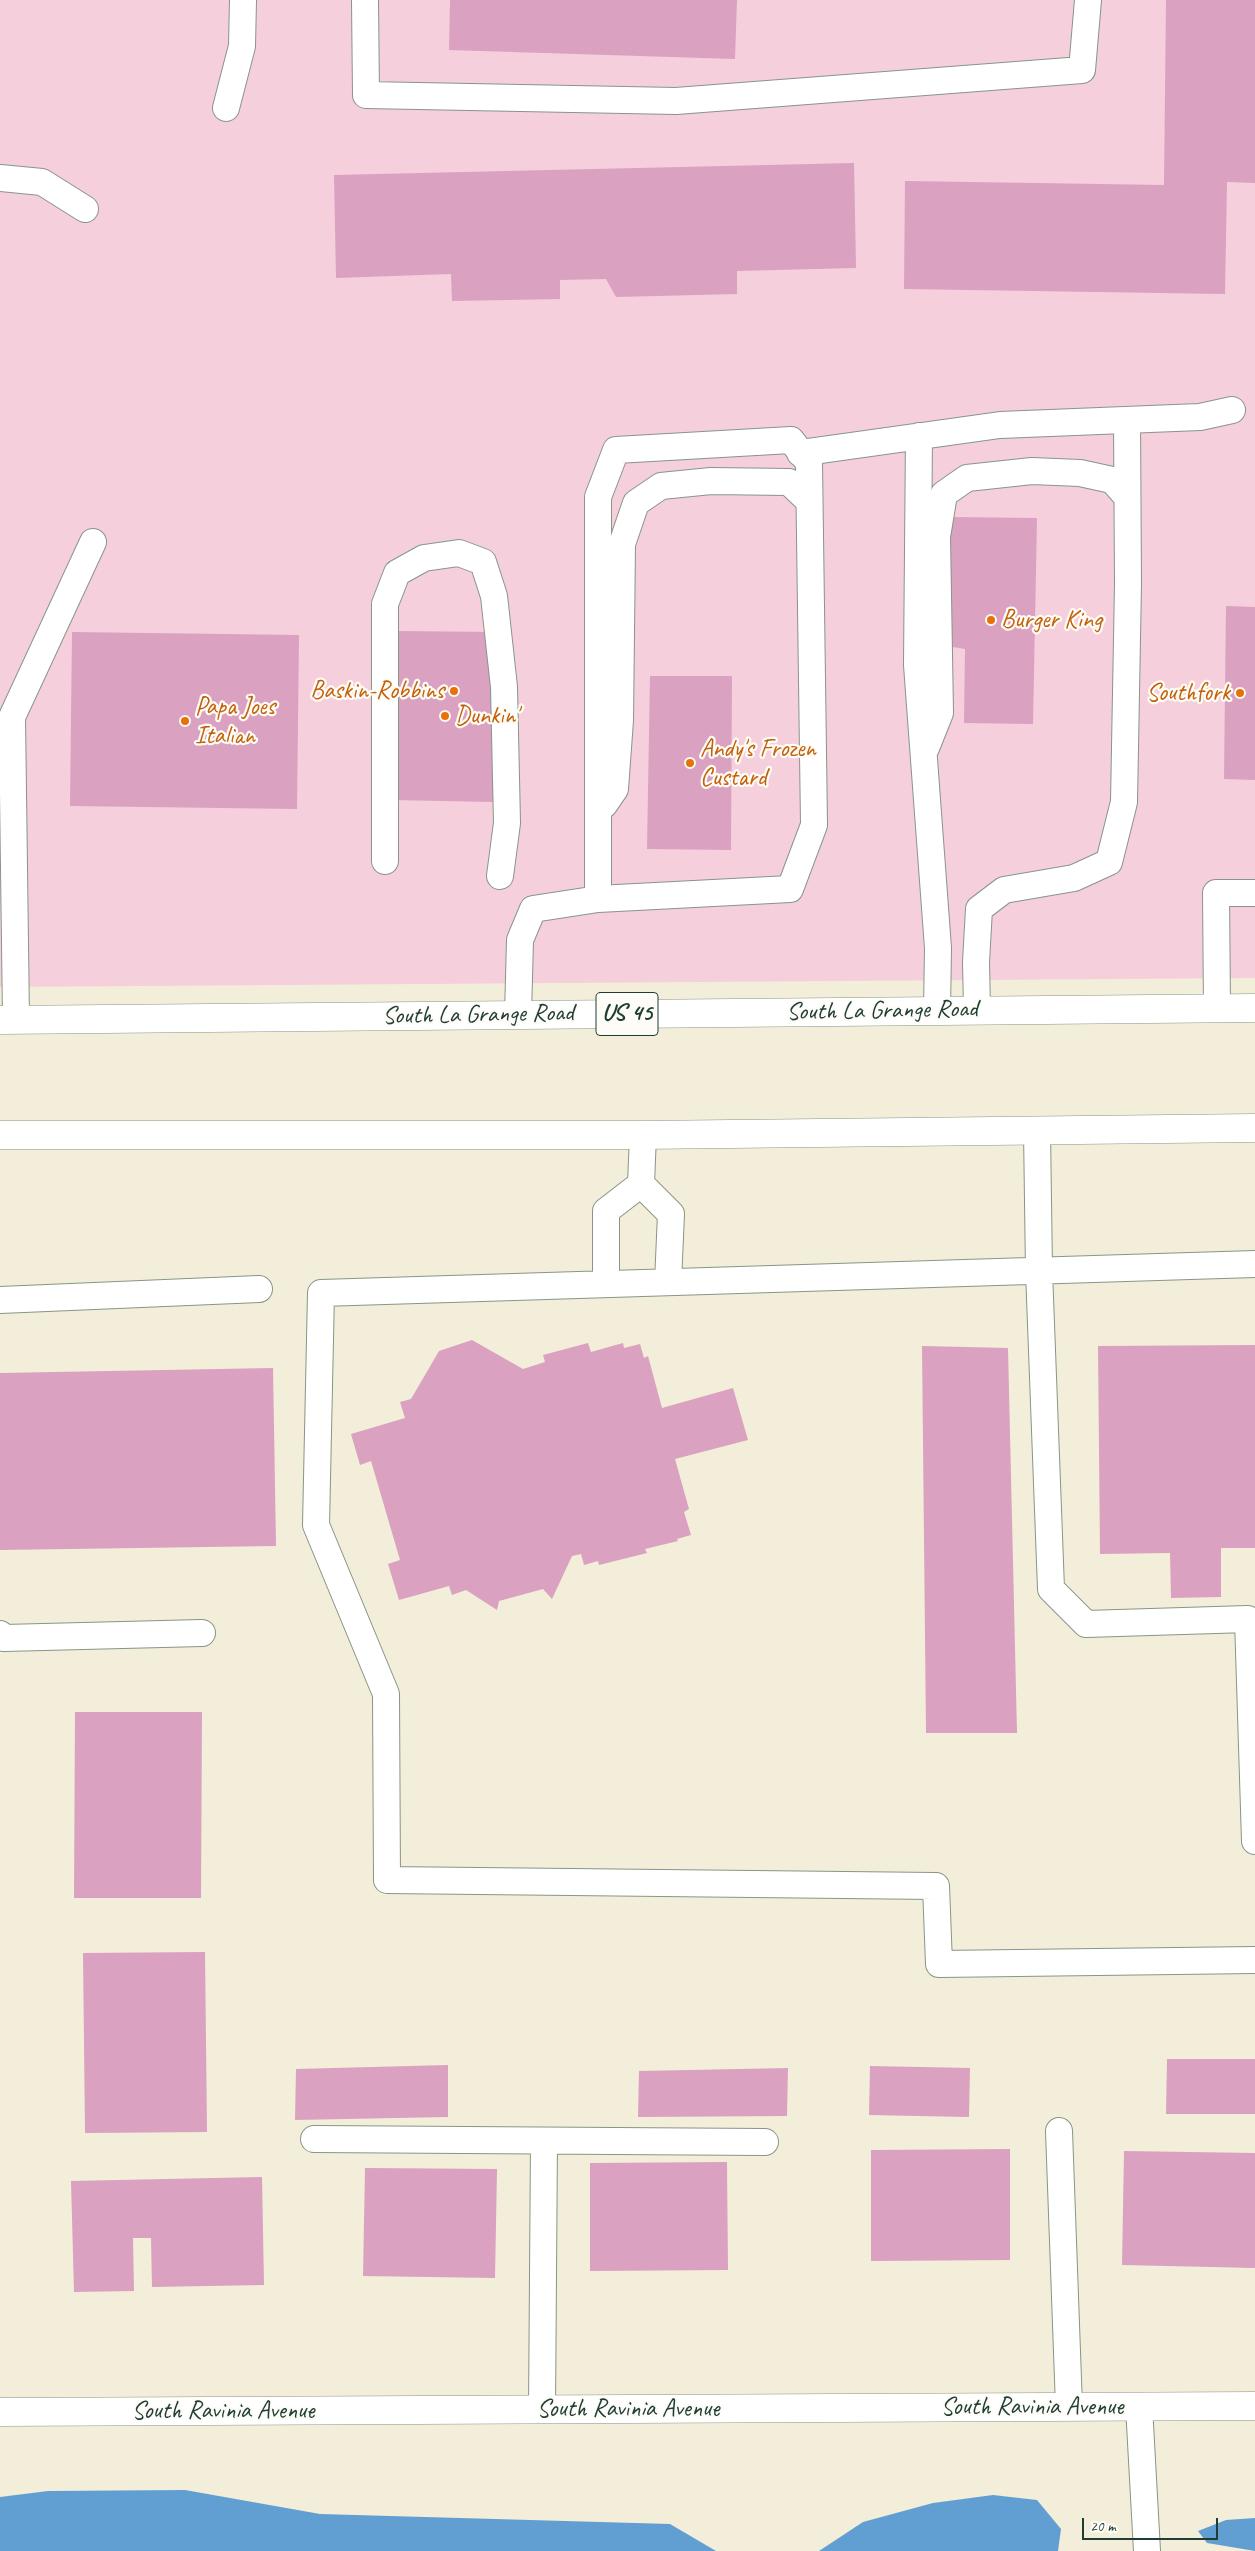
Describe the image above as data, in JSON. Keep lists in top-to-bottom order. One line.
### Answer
{"streets":{"main road":["South La Grange Road","US 45","South Ravinia Avenue"]},"places":["Burger King","Baskin-Robbins","Southfork","Dunkin'","Papa Joes Italian","Andy's Frozen Custard"],"scale_bar":"20 m"}
